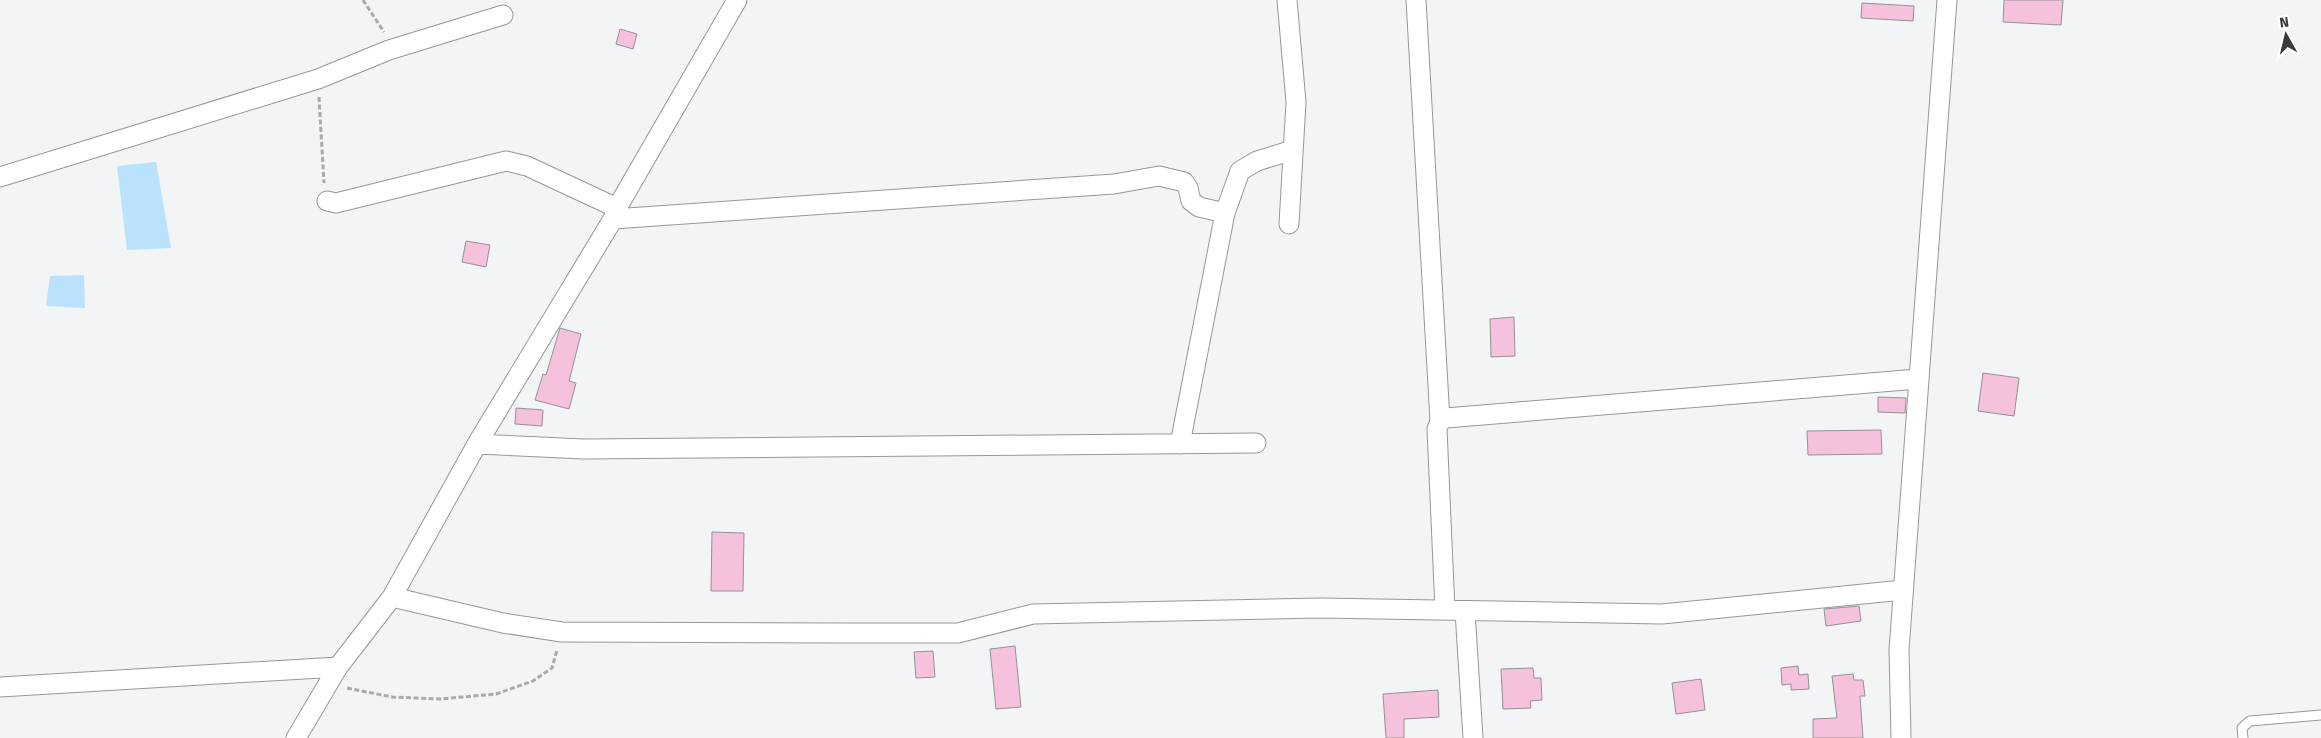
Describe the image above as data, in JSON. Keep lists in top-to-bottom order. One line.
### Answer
{"north":"top"}
